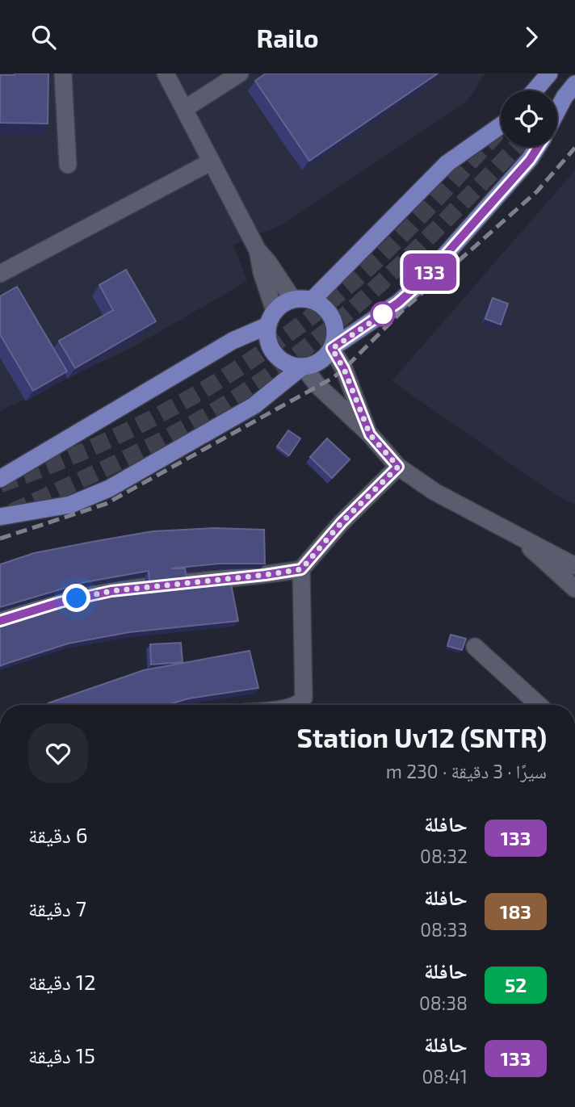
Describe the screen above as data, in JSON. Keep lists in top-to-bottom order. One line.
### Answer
{"lines":["bus line 133"],"page":{"header":"Railo","on_map":"133","heading":["Station Uv12 (SNTR)","سيرًا · 3 دقيقة · 230 m"],"list":[{"mark":"133","name":"حافلة","note":"08:32","value":"6 دقيقة"},{"mark":"183","name":"حافلة","note":"08:33","value":"7 دقيقة"},{"mark":"52","name":"حافلة","note":"08:38","value":"12 دقيقة"},{"mark":"133","name":"حافلة","note":"08:41","value":"15 دقيقة"}]}}
